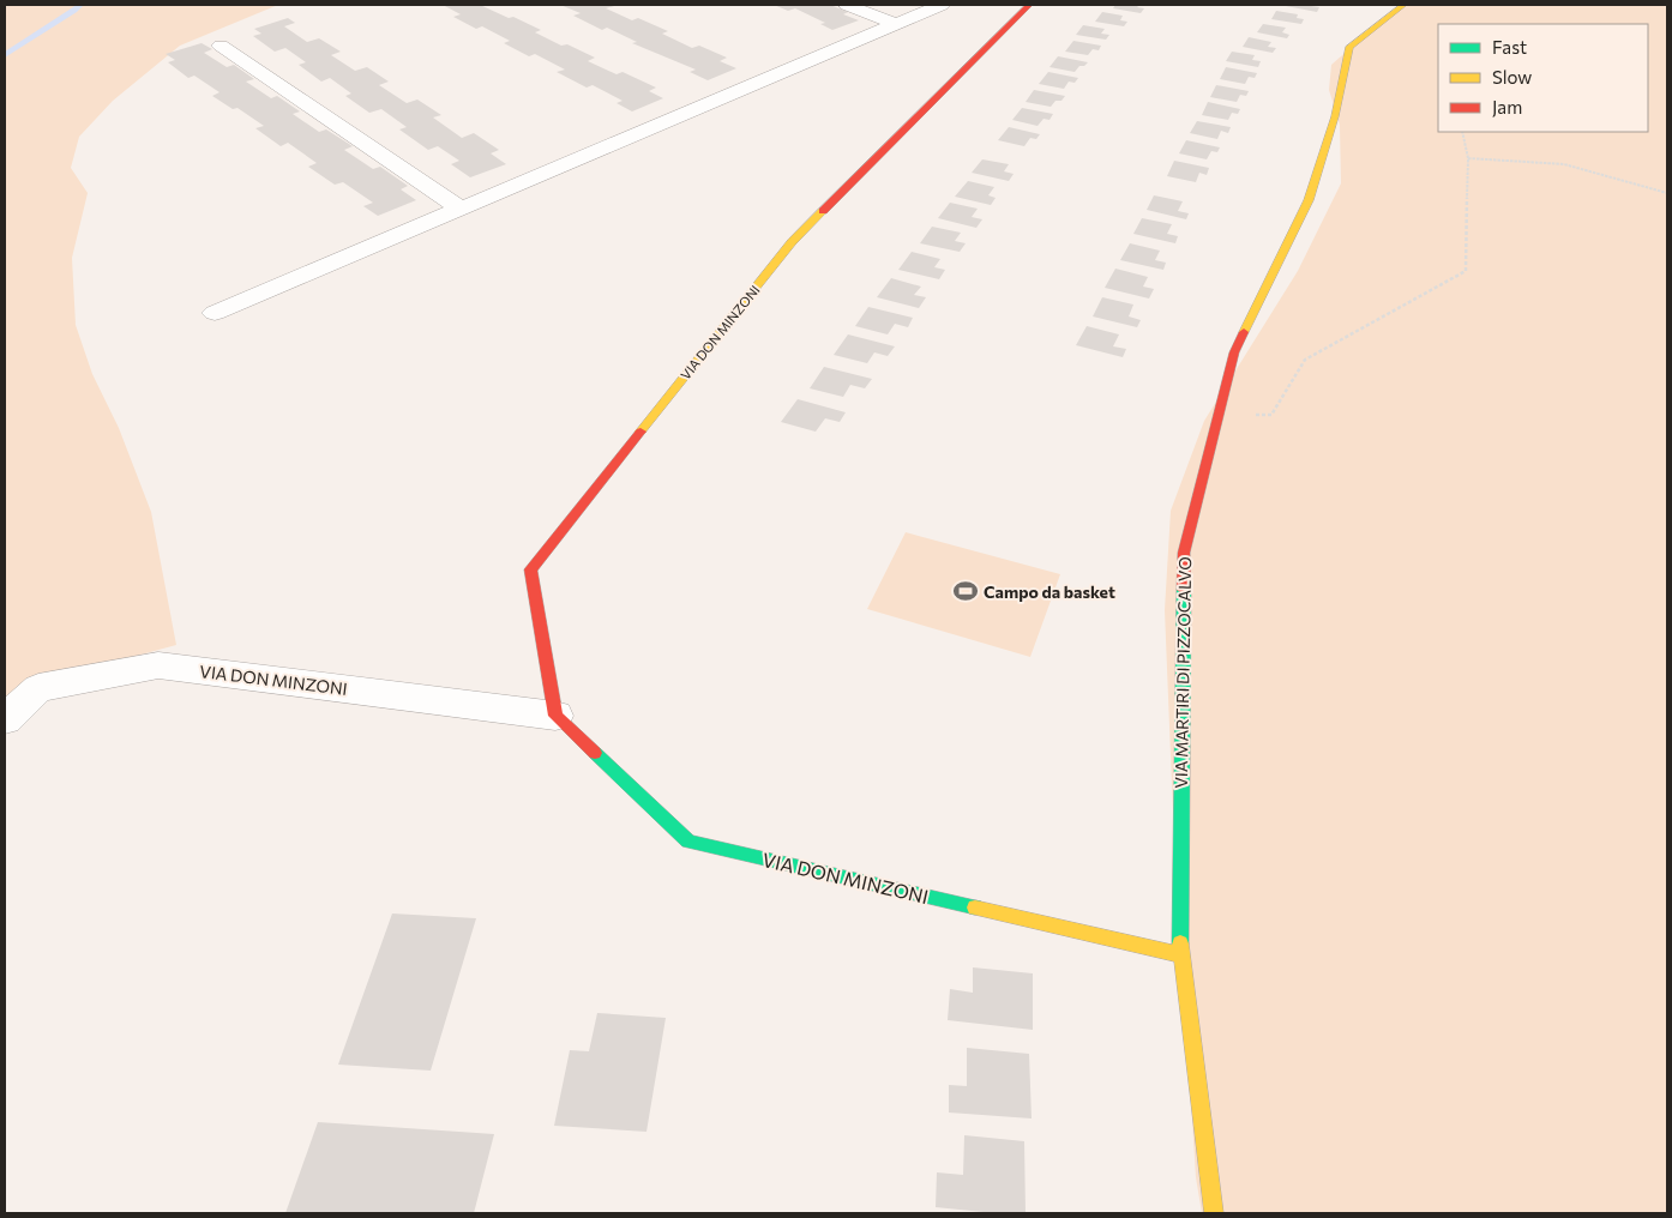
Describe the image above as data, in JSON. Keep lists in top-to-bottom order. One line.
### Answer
{"streets":{"street":["VIA DON MINZONI","VIA MARTIRI DI PIZZOCALVO"]},"crossings":[["VIA DON MINZONI","VIA MARTIRI DI PIZZOCALVO"]],"places":{"sports":["Campo da basket"]},"legend":["Fast","Slow","Jam"]}
